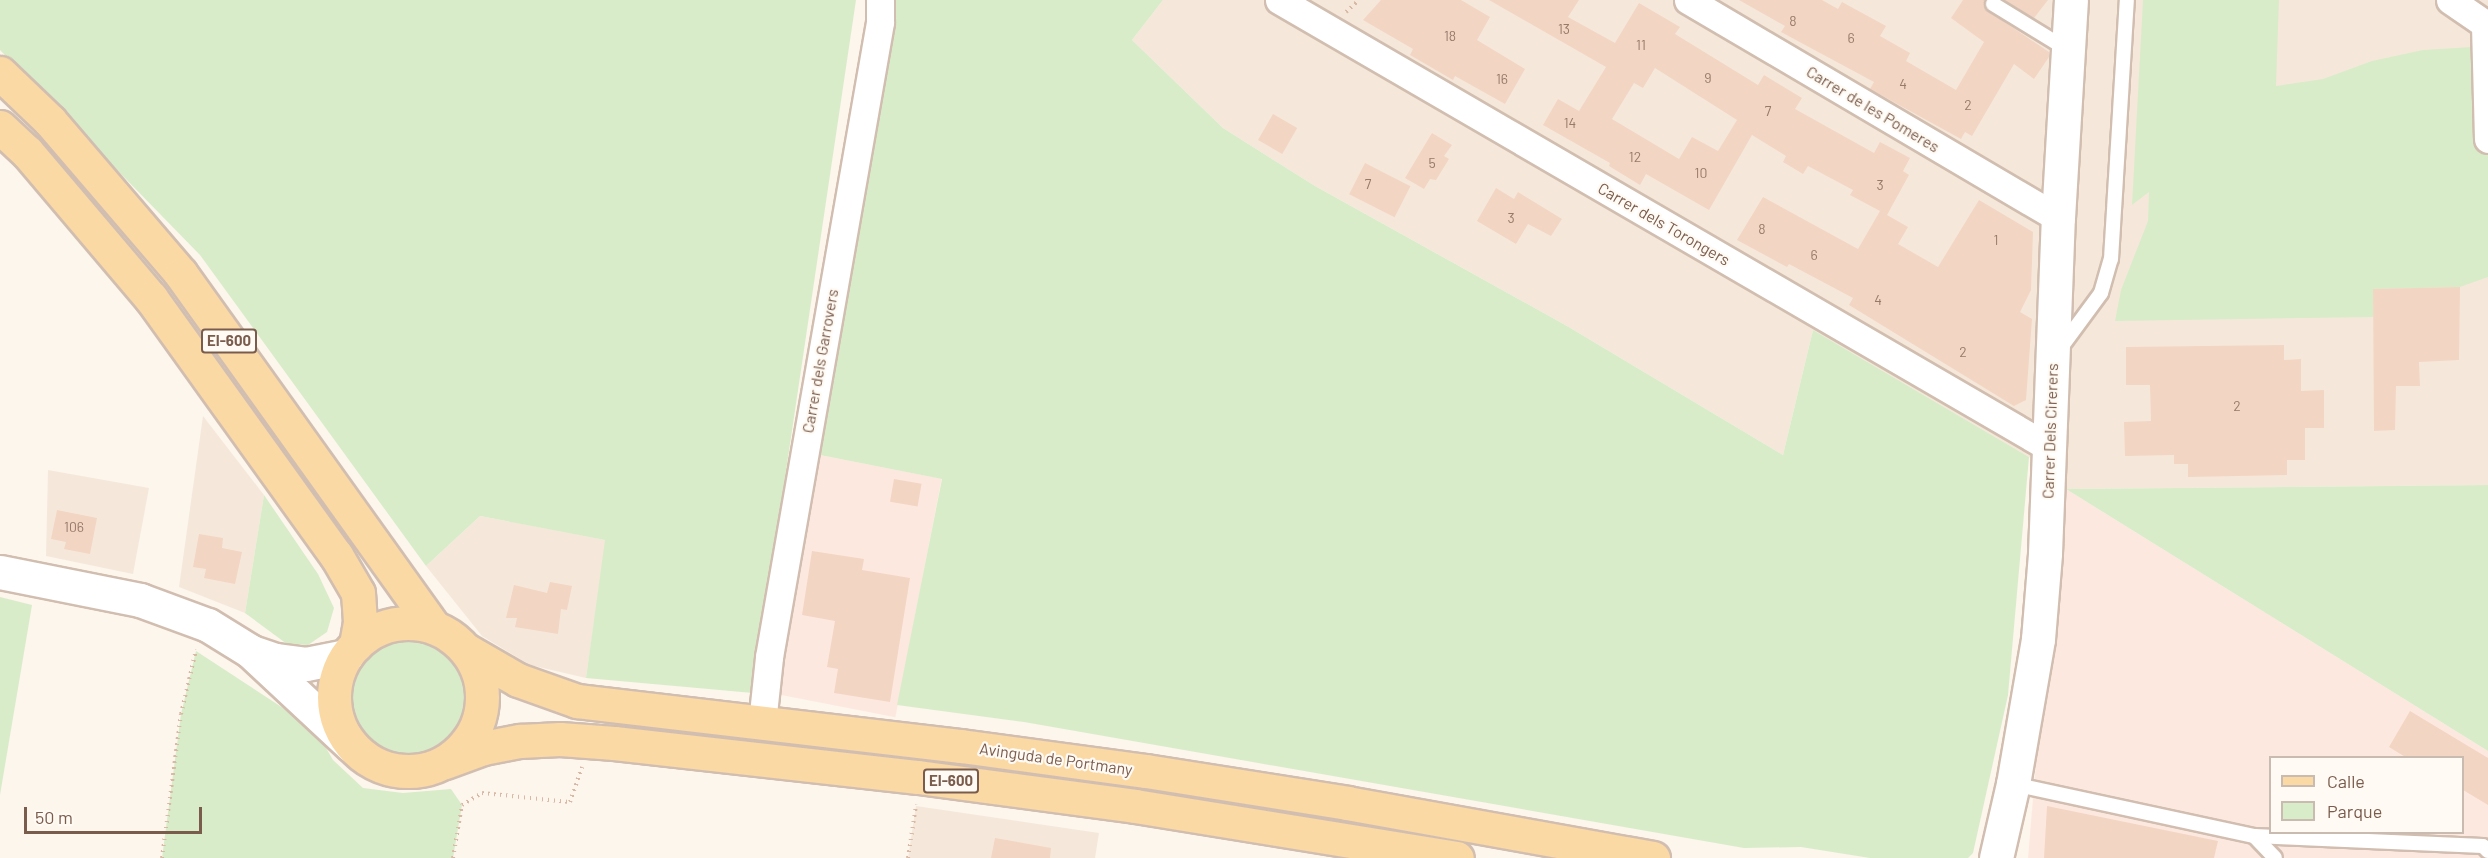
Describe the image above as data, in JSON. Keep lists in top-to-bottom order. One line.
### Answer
{"streets":{"main road":["EI-600","Avinguda de Portmany"],"street":["Carrer de les Pomeres","Carrer dels Torongers","Carrer dels Garrovers","Carrer Dels Cirerers"]},"crossings":[["Carrer de les Pomeres","Carrer Dels Cirerers"],["Carrer dels Torongers","Carrer Dels Cirerers"],["EI-600","Avinguda de Portmany"],["Carrer dels Garrovers","Avinguda de Portmany"]],"house_numbers":["8","13","18","6","11","9","16","4","2","7","14","12","5","10","7","3","3","8","1","6","4","2","2","106"],"legend":["Calle","Parque"],"scale_bar":"50 m"}
